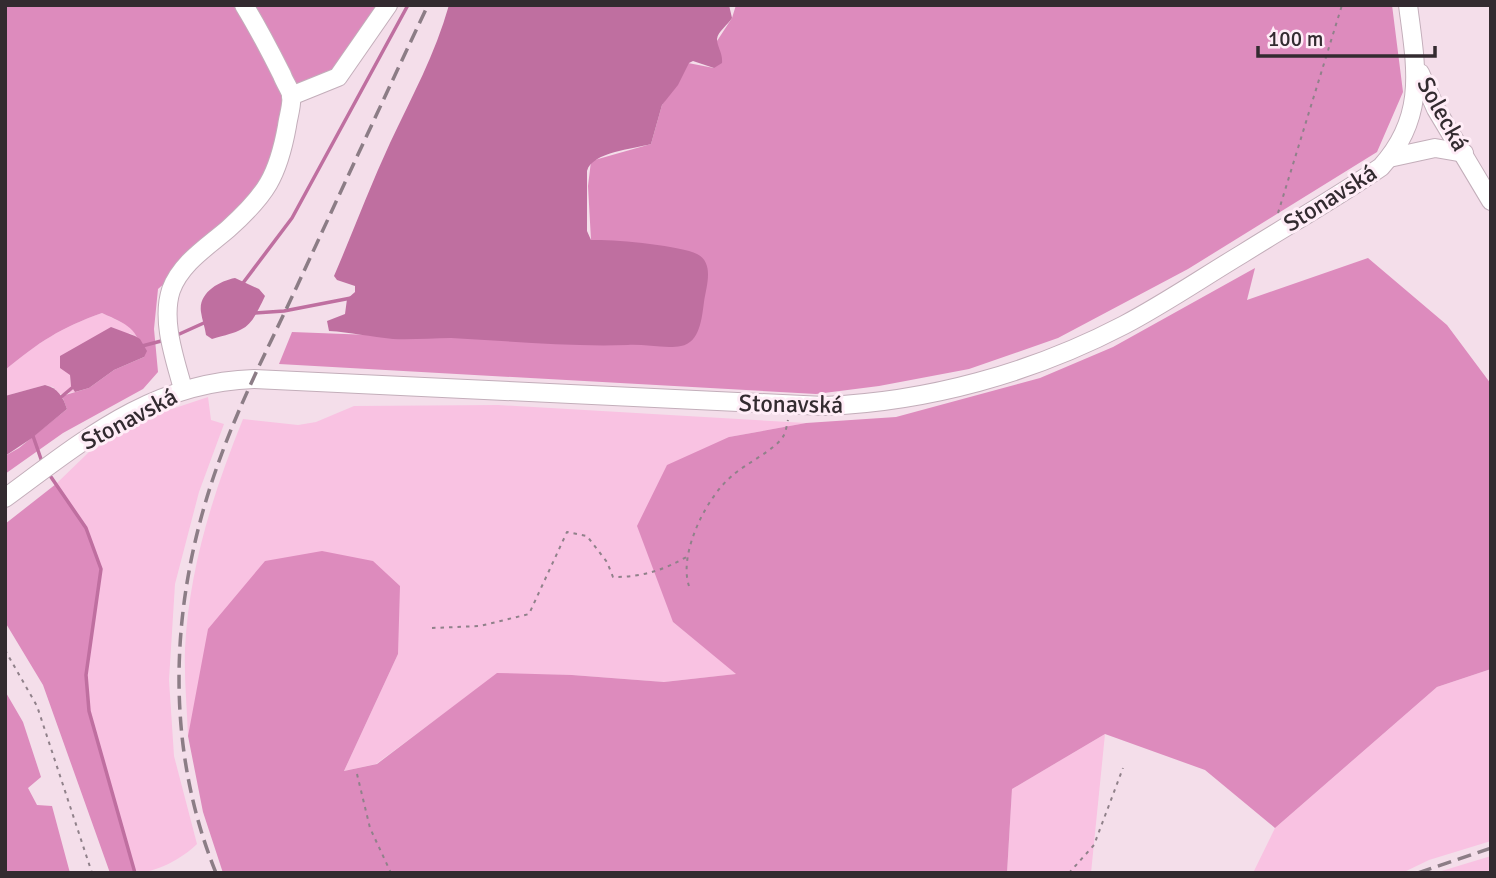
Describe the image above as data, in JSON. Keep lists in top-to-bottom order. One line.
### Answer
{"streets":{"street":["Solecká","Stonavská"]},"crossings":[["Solecká","Stonavská"]],"scale_bar":"100 m"}
